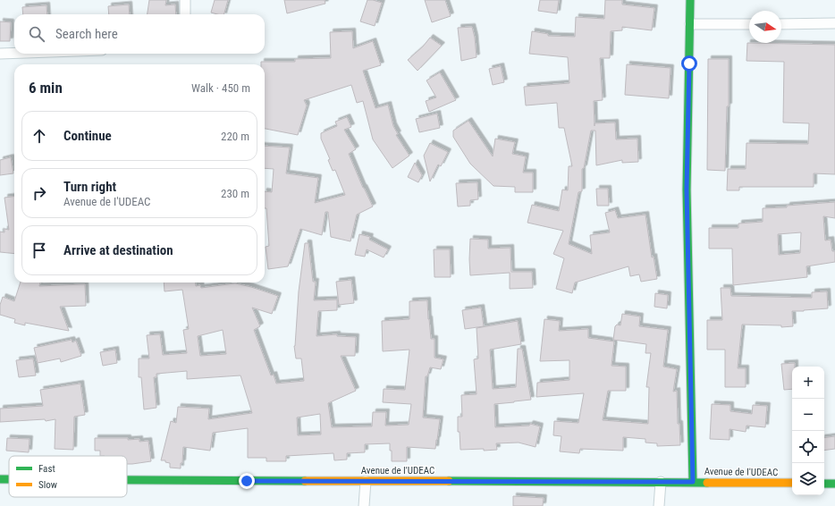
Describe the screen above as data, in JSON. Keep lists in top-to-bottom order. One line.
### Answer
{"streets":{"main road":["Avenue de I'UDEAC"]},"legend":["Fast","Slow"],"north":"right","page":{"search":"Search here","heading":["6 min","Walk · 450 m"],"list":[["Continue","220 m"],["Turn right","Avenue de I'UDEAC","230 m"],"Arrive at destination"],"map_buttons":["+","−"]}}
